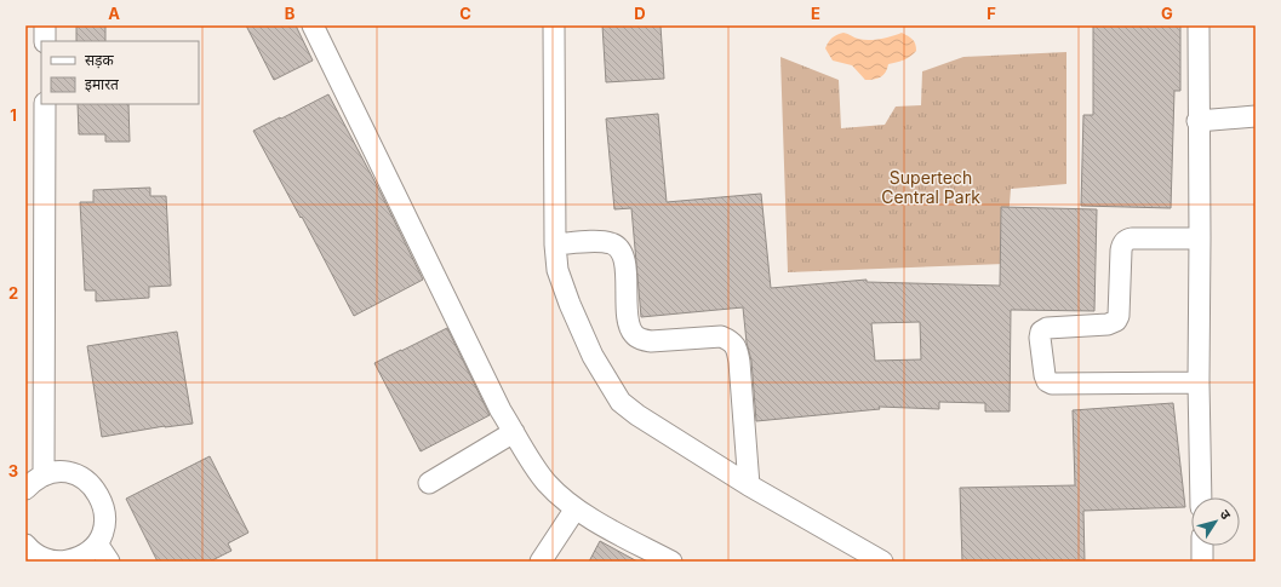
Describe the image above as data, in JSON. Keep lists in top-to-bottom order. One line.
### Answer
{"parks":["Supertech Central Park"],"legend":["सड़क","इमारत"],"north":"top right","grid":{"columns":["A","B","C","D","E","F","G"],"rows":["1","2","3"]}}
